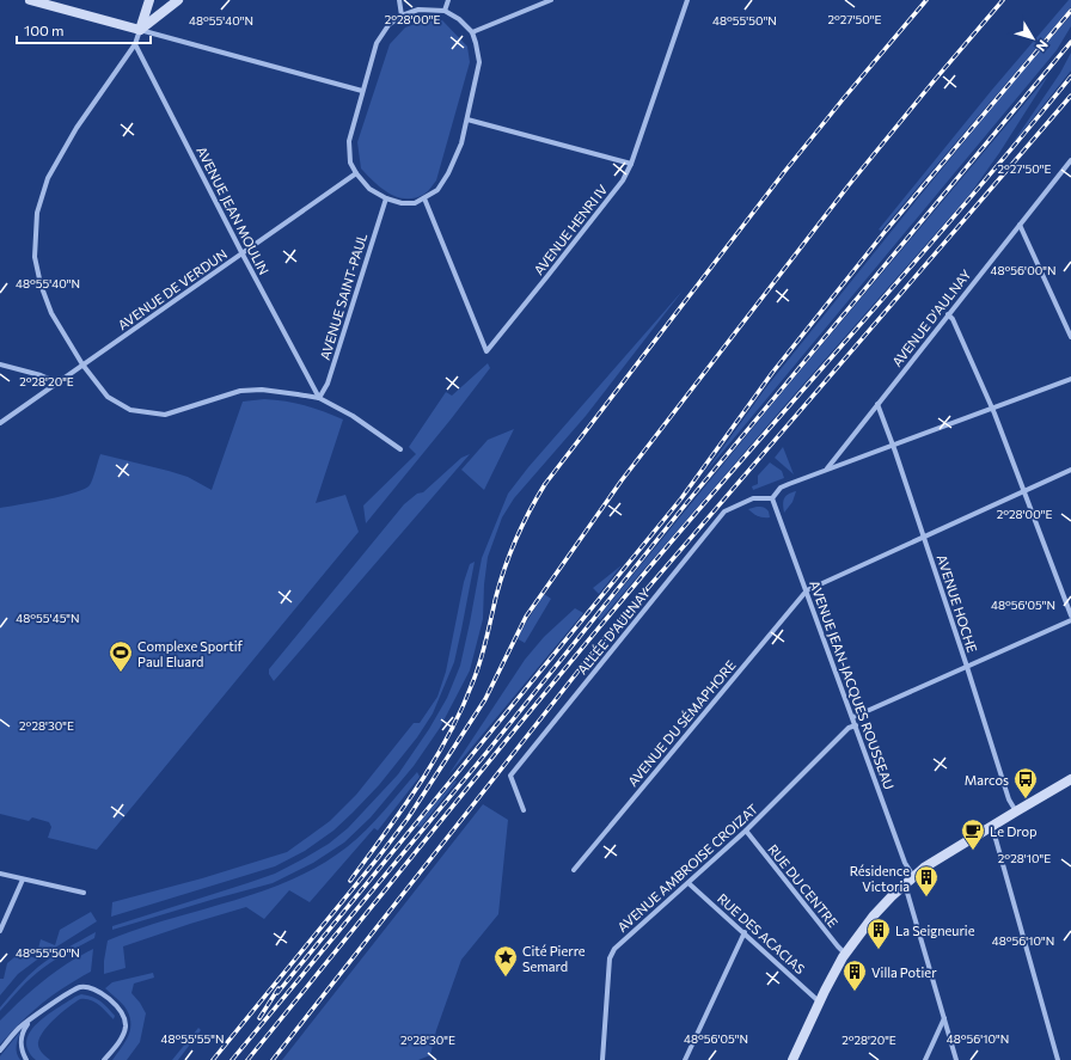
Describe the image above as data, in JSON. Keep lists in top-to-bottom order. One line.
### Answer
{"streets":{"street":["AVENUE JEAN MOULIN","AVENUE HENRI IV","AVENUE DE VERDUN","AVENUE SAINT-PAUL","AVENUE D'AULNAY","AVENUE HOCHE","ALLÉE D'AULNAY","AVENUE JEAN-JACQUES ROUSSEAU","AVENUE DU SÉMAPHORE","AVENUE AMBROISE CROIZAT","RUE DU CENTRE","RUE DES ACACIAS"]},"crossings":[["AVENUE JEAN MOULIN","AVENUE DE VERDUN"],["AVENUE JEAN MOULIN","AVENUE SAINT-PAUL"],["AVENUE HENRI IV","AVENUE DE VERDUN"],["AVENUE HENRI IV","AVENUE SAINT-PAUL"],["AVENUE DE VERDUN","AVENUE SAINT-PAUL"],["AVENUE D'AULNAY","AVENUE HOCHE"],["ALLÉE D'AULNAY","AVENUE JEAN-JACQUES ROUSSEAU"],["AVENUE JEAN-JACQUES ROUSSEAU","AVENUE DU SÉMAPHORE"],["AVENUE JEAN-JACQUES ROUSSEAU","AVENUE AMBROISE CROIZAT"],["AVENUE AMBROISE CROIZAT","RUE DU CENTRE"],["AVENUE AMBROISE CROIZAT","RUE DES ACACIAS"]],"places":{"sports":["Complexe Sportif Paul Eluard"],"bus stop":["Marcos"],"cafe":["Le Drop"],"building":["Résidence Victoria","La Seigneurie","Villa Potier"],"place":["Cité Pierre Semard"]},"scale_bar":"100 m","north":"bottom right","coordinates":["2°28'00\"E","2°27'50\"E","48°55'40\"N","48°55'50\"N","48°56'00\"N","2°28'20\"E","48°56'05\"N","48°55'45\"N","2°28'30\"E","2°28'10\"E","48°56'10\"N","48°55'55\"N"]}
